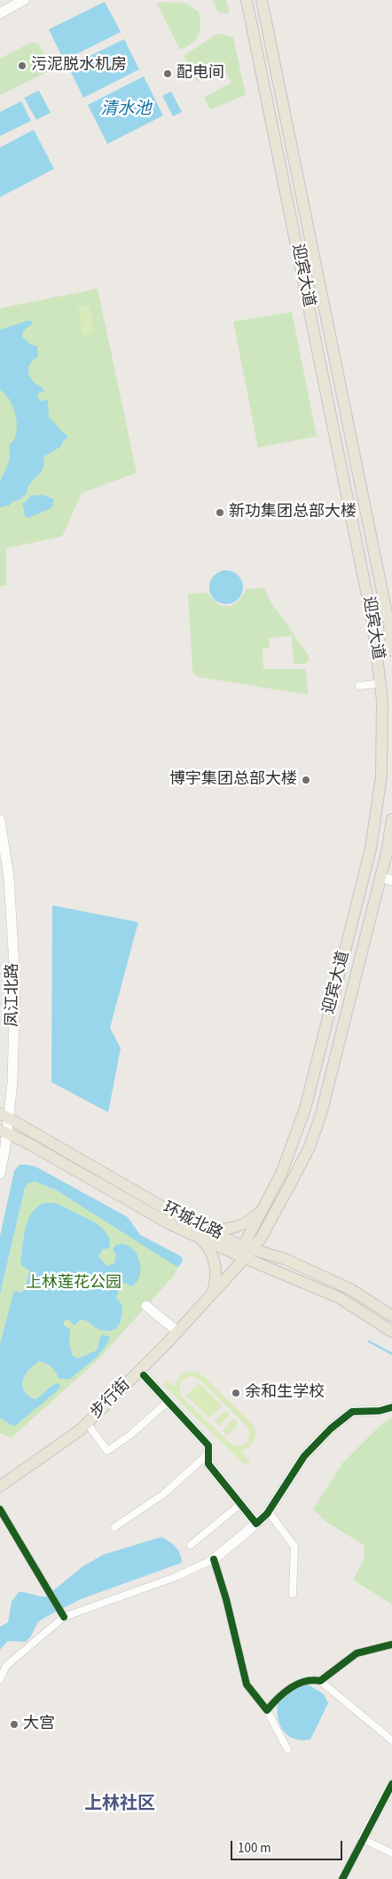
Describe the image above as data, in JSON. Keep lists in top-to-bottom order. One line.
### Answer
{"streets":{"main road":["迎宾大道","环城北路","步行街"],"street":["凤江北路"]},"crossings":[["迎宾大道","环城北路"],["迎宾大道","步行街"],["凤江北路","环城北路"],["环城北路","步行街"]],"districts":["上林社区"],"water":["清水池"],"parks":["上林莲花公园"],"places":["污泥脱水机房","配电间","新功集团总部大楼","博宇集团总部大楼","余和生学校","大宫"],"scale_bar":"100 m"}
